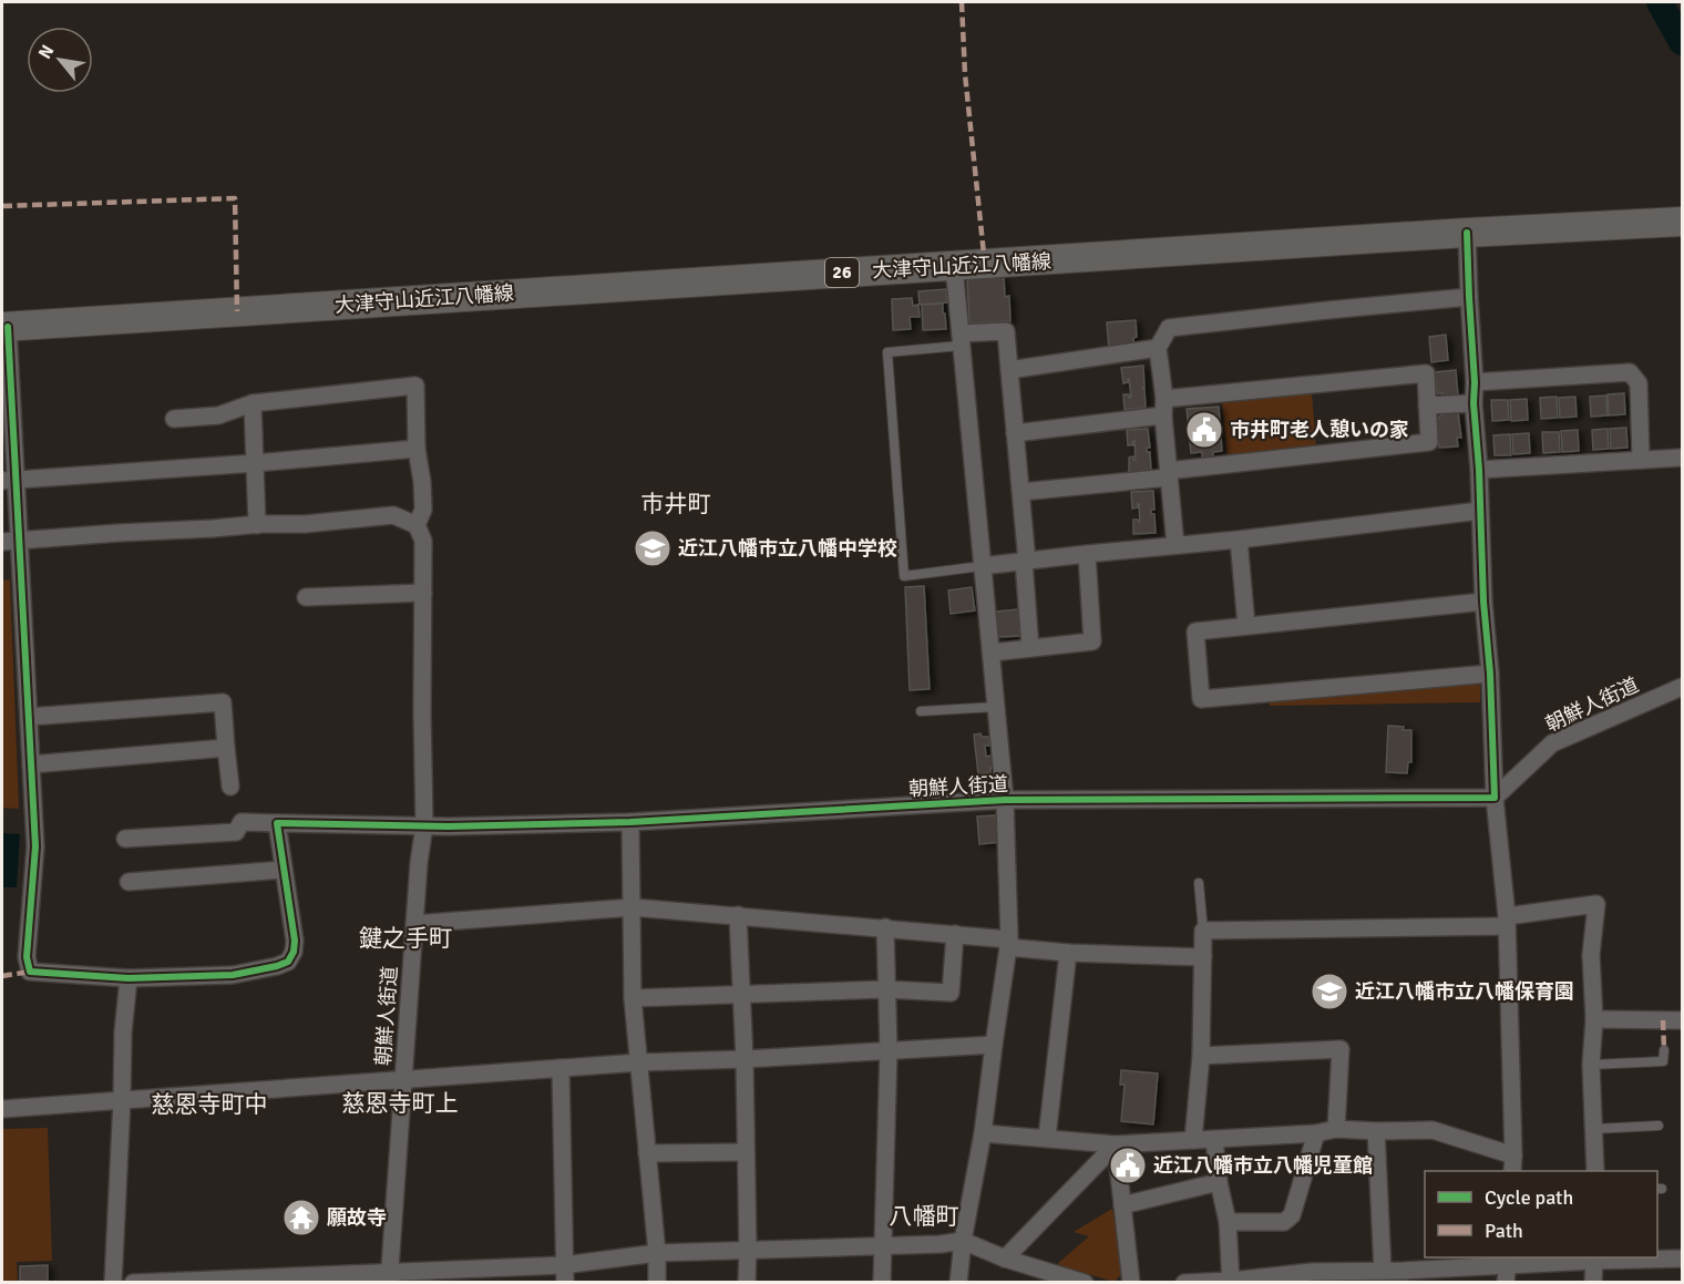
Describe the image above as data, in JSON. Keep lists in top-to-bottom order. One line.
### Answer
{"streets":{"main road":["大津守山近江八幡線","26"],"street":["朝鮮人街道"]},"districts":["市井町","鍵之手町","慈恩寺町上","慈恩寺町中","八幡町"],"places":{"public building":["市井町老人憩いの家","近江八幡市立八幡児童館"],"school or university":["近江八幡市立八幡中学校","近江八幡市立八幡保育園"],"temple":["願故寺"]},"legend":["Cycle path","Path"],"north":"top left"}
